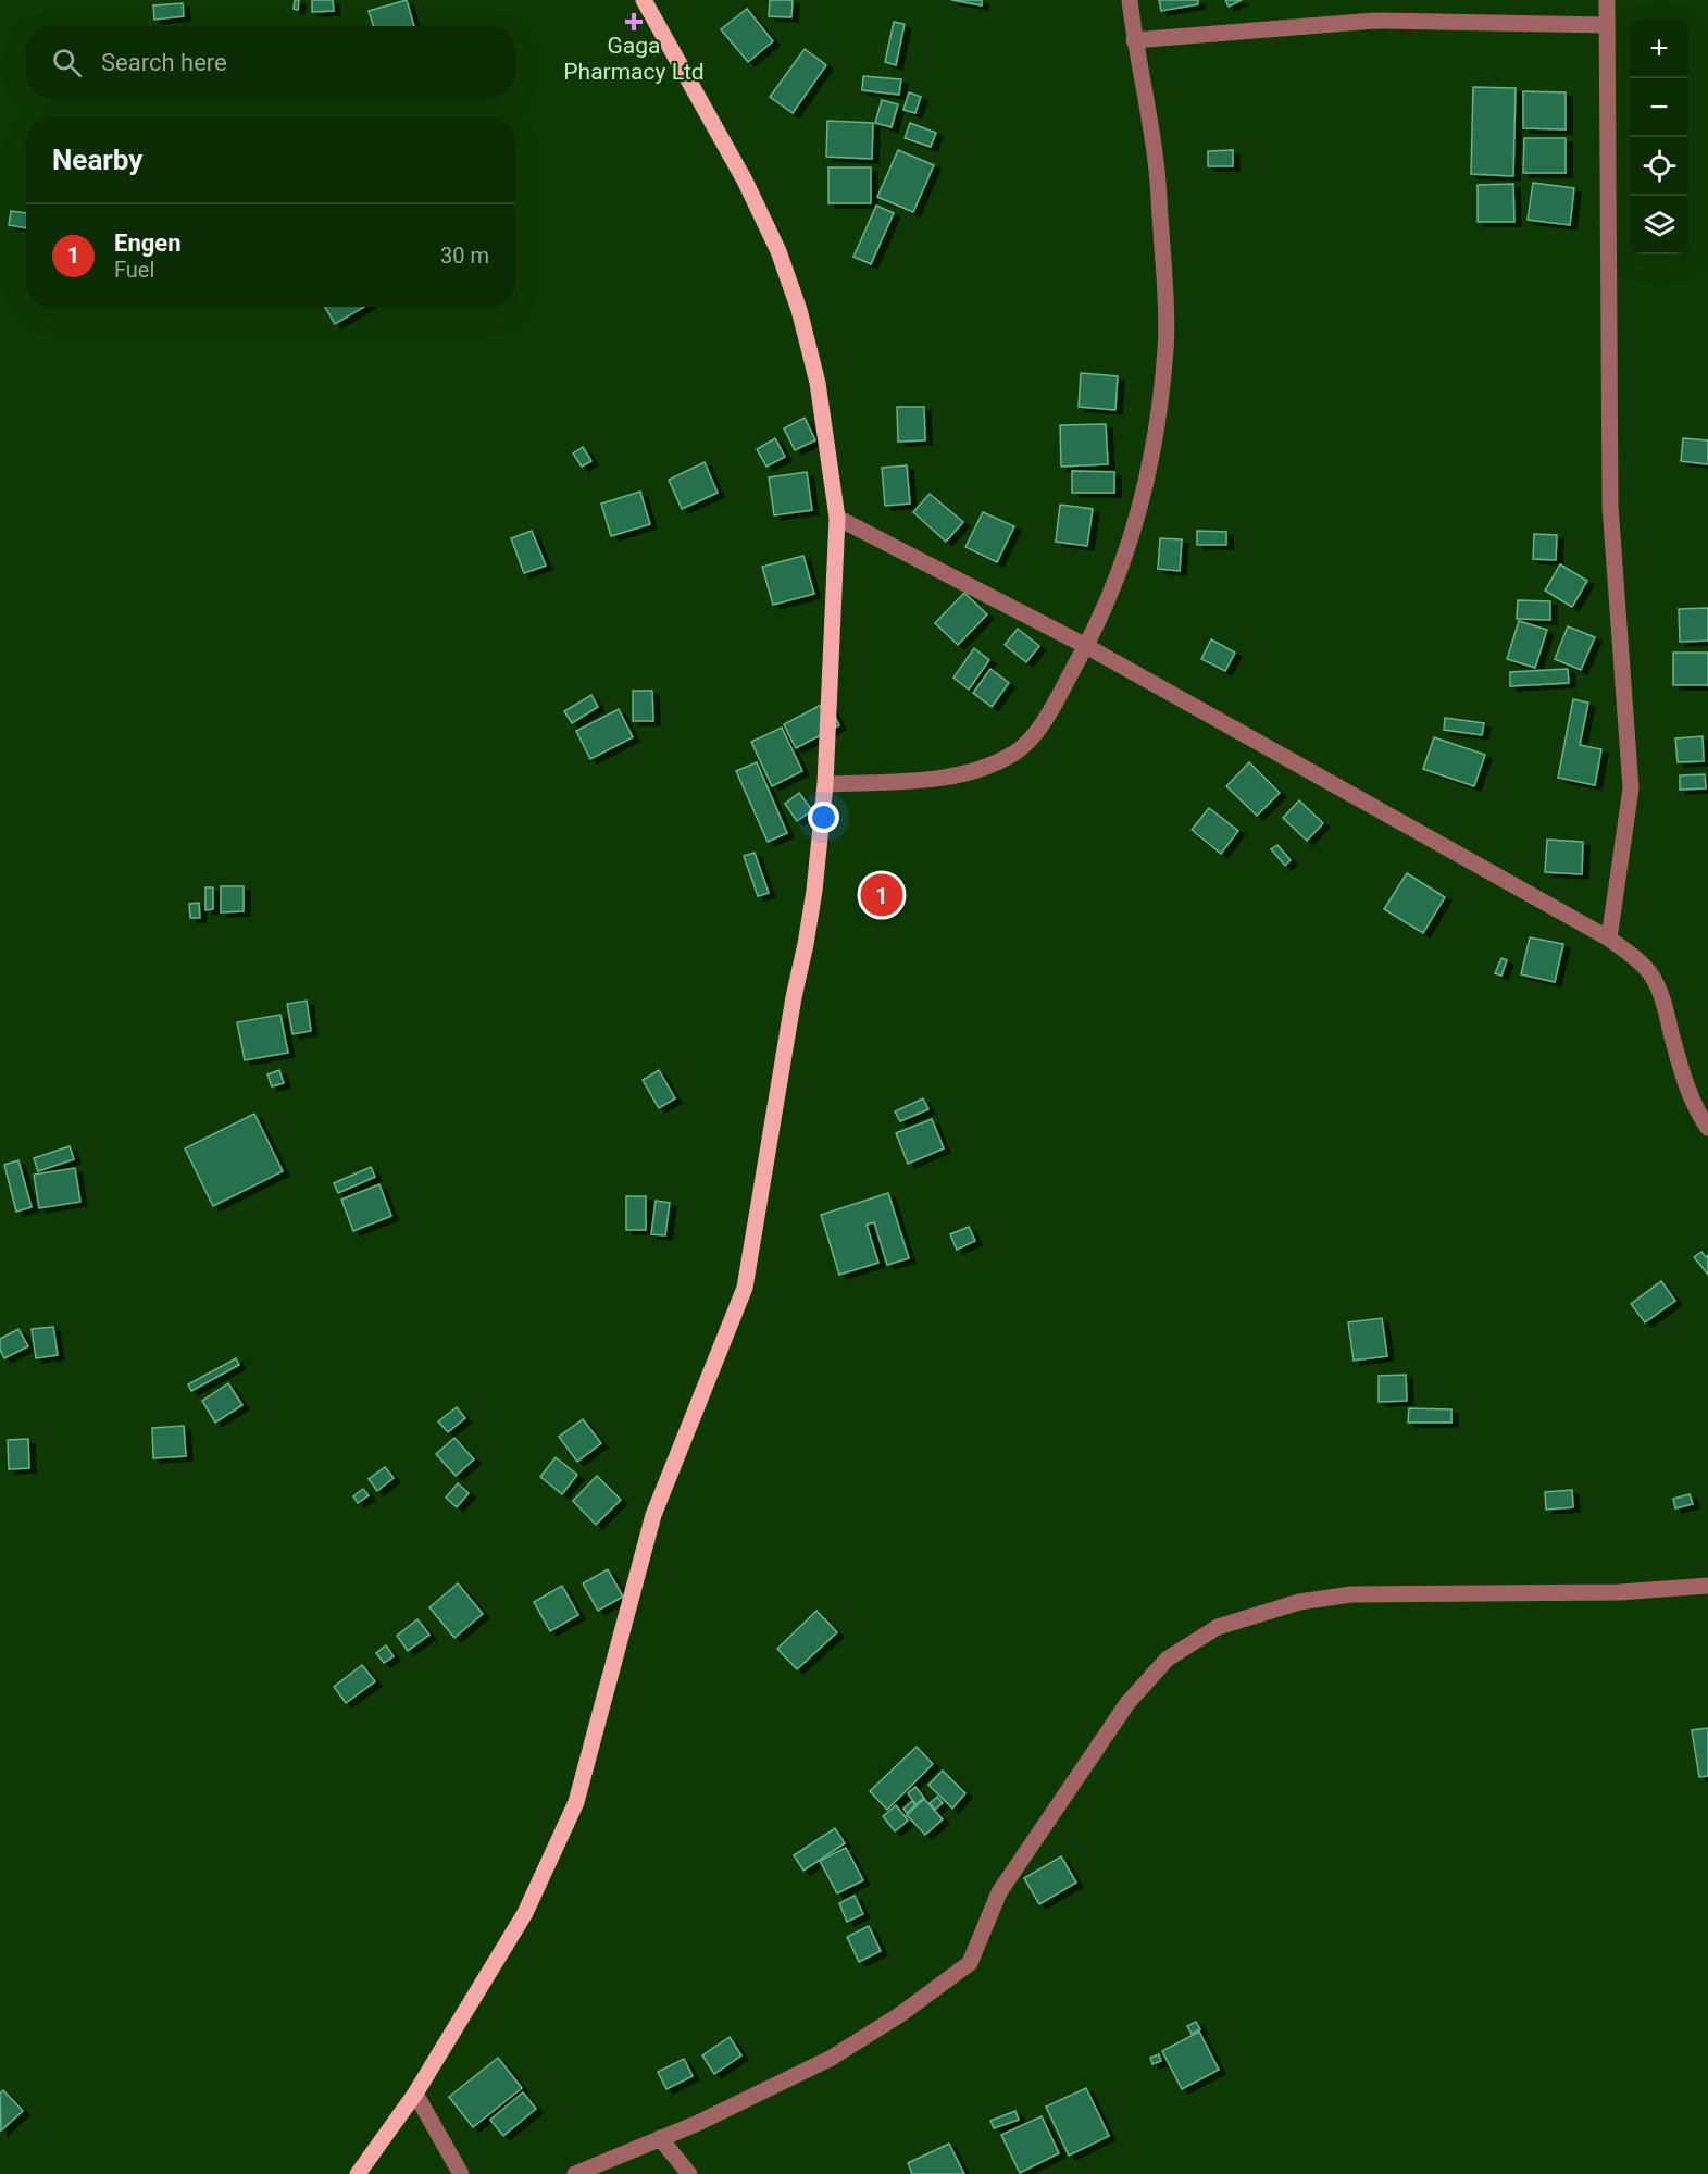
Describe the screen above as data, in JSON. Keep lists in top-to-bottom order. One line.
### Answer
{"places":{"health":["Gaga Pharmacy Ltd"]},"page":{"map_buttons":["+","−"],"search":"Search here","heading":"Nearby","list":[{"mark":"1","name":"Engen","note":"Fuel","value":"30 m"}],"pins":"1"}}
